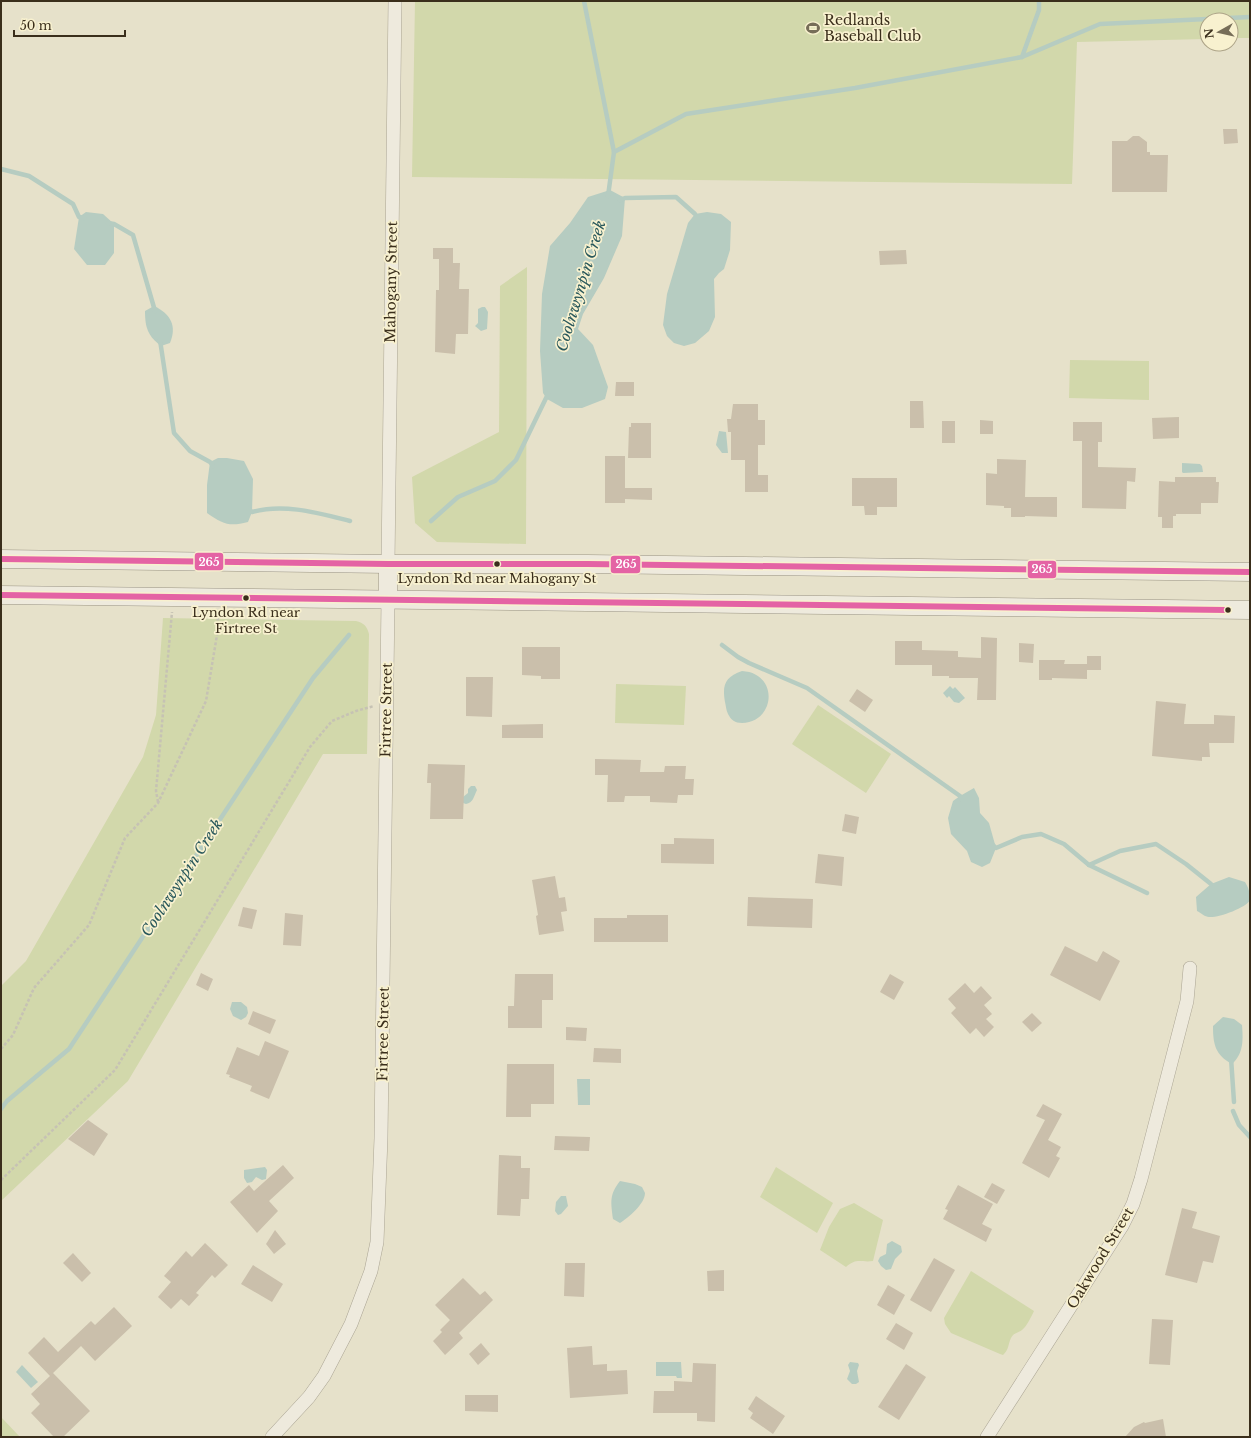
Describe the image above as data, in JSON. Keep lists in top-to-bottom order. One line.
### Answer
{"streets":{"street":["Mahogany Street","Firtree Street","Oakwood Street"]},"water":["Coolnwynpin Creek"],"places":{"sports":["Redlands Baseball Club"],"other":["Lyndon Rd near Mahogany St","Lyndon Rd near Firtree St"]},"lines":["transit line 265"],"scale_bar":"50 m","north":"left"}
